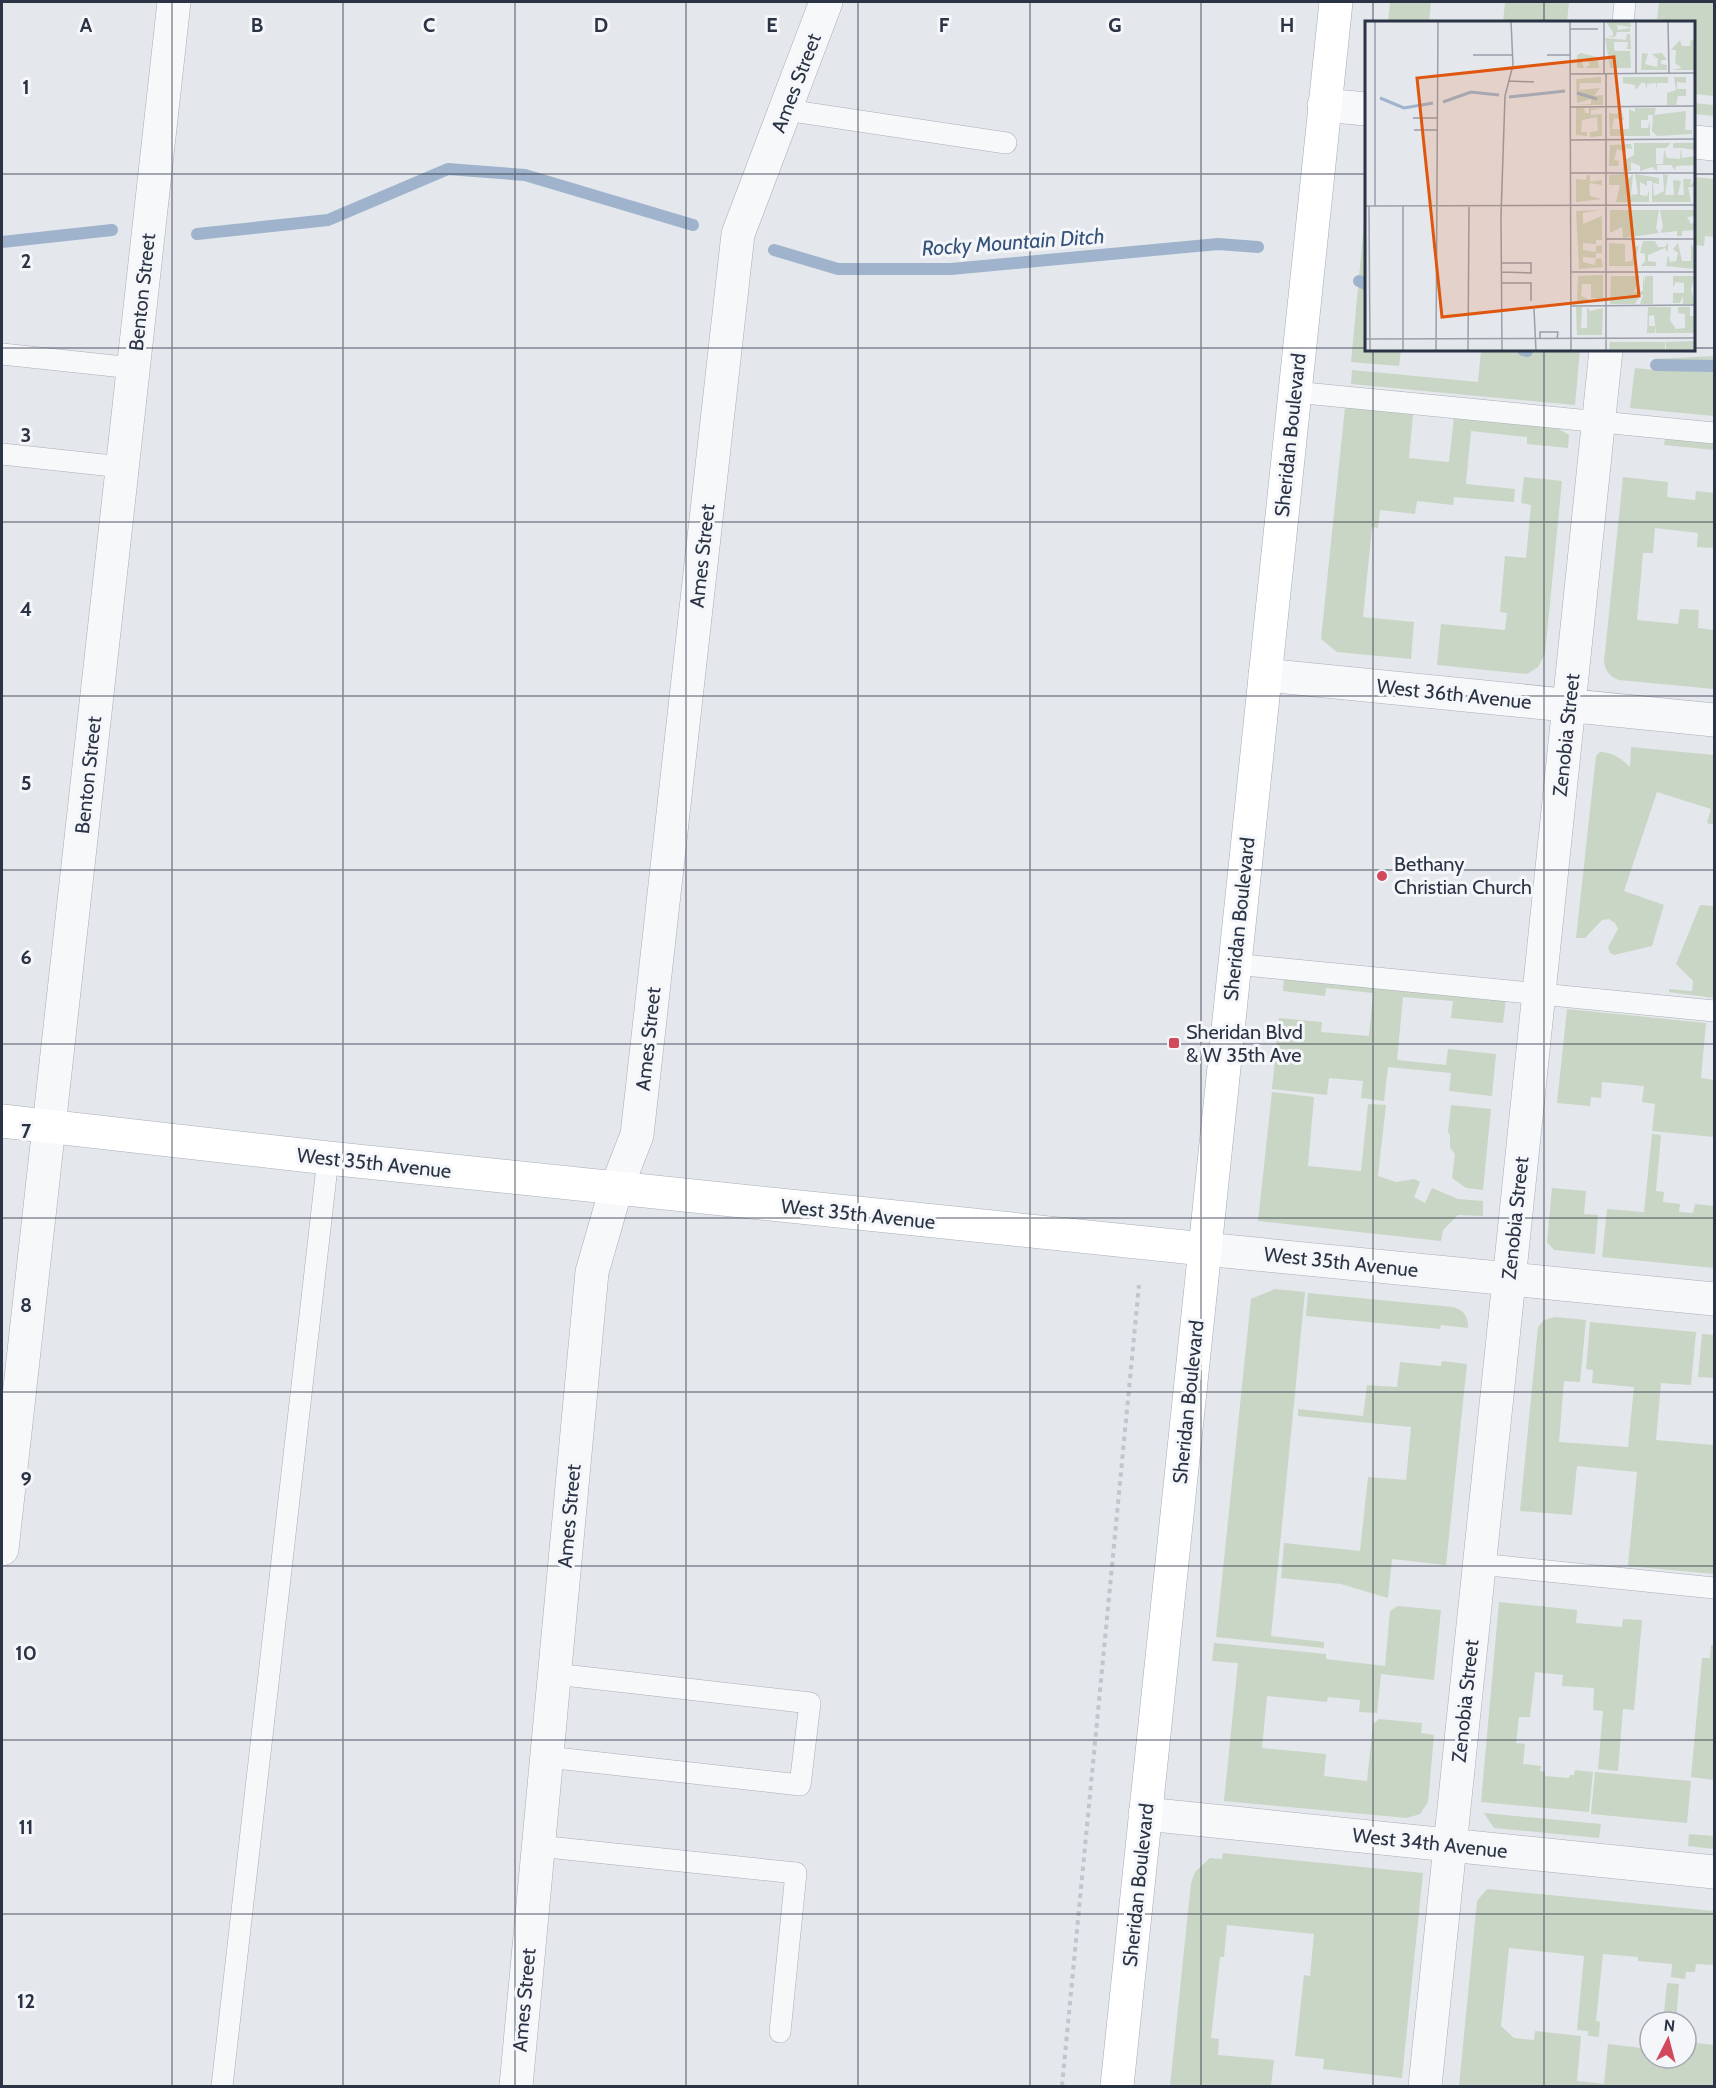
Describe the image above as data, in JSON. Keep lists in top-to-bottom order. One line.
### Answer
{"streets":{"main road":["Sheridan Boulevard","West 35th Avenue"],"street":["Ames Street","Benton Street","West 36th Avenue","Zenobia Street","West 34th Avenue"]},"crossings":[["Ames Street","West 35th Avenue"],["Benton Street","West 35th Avenue"],["Sheridan Boulevard","West 36th Avenue"],["Sheridan Boulevard","West 35th Avenue"],["Sheridan Boulevard","West 34th Avenue"],["West 36th Avenue","Zenobia Street"],["Zenobia Street","West 35th Avenue"],["Zenobia Street","West 34th Avenue"]],"water":["Rocky Mountain Ditch"],"places":{"other":["Bethany Christian Church"],"transit":["Sheridan Blvd & W 35th Ave"]},"north":"top","grid":{"columns":["A","B","C","D","E","F","G","H"],"rows":["1","2","3","4","5","6","7","8","9","10","11","12"]}}
